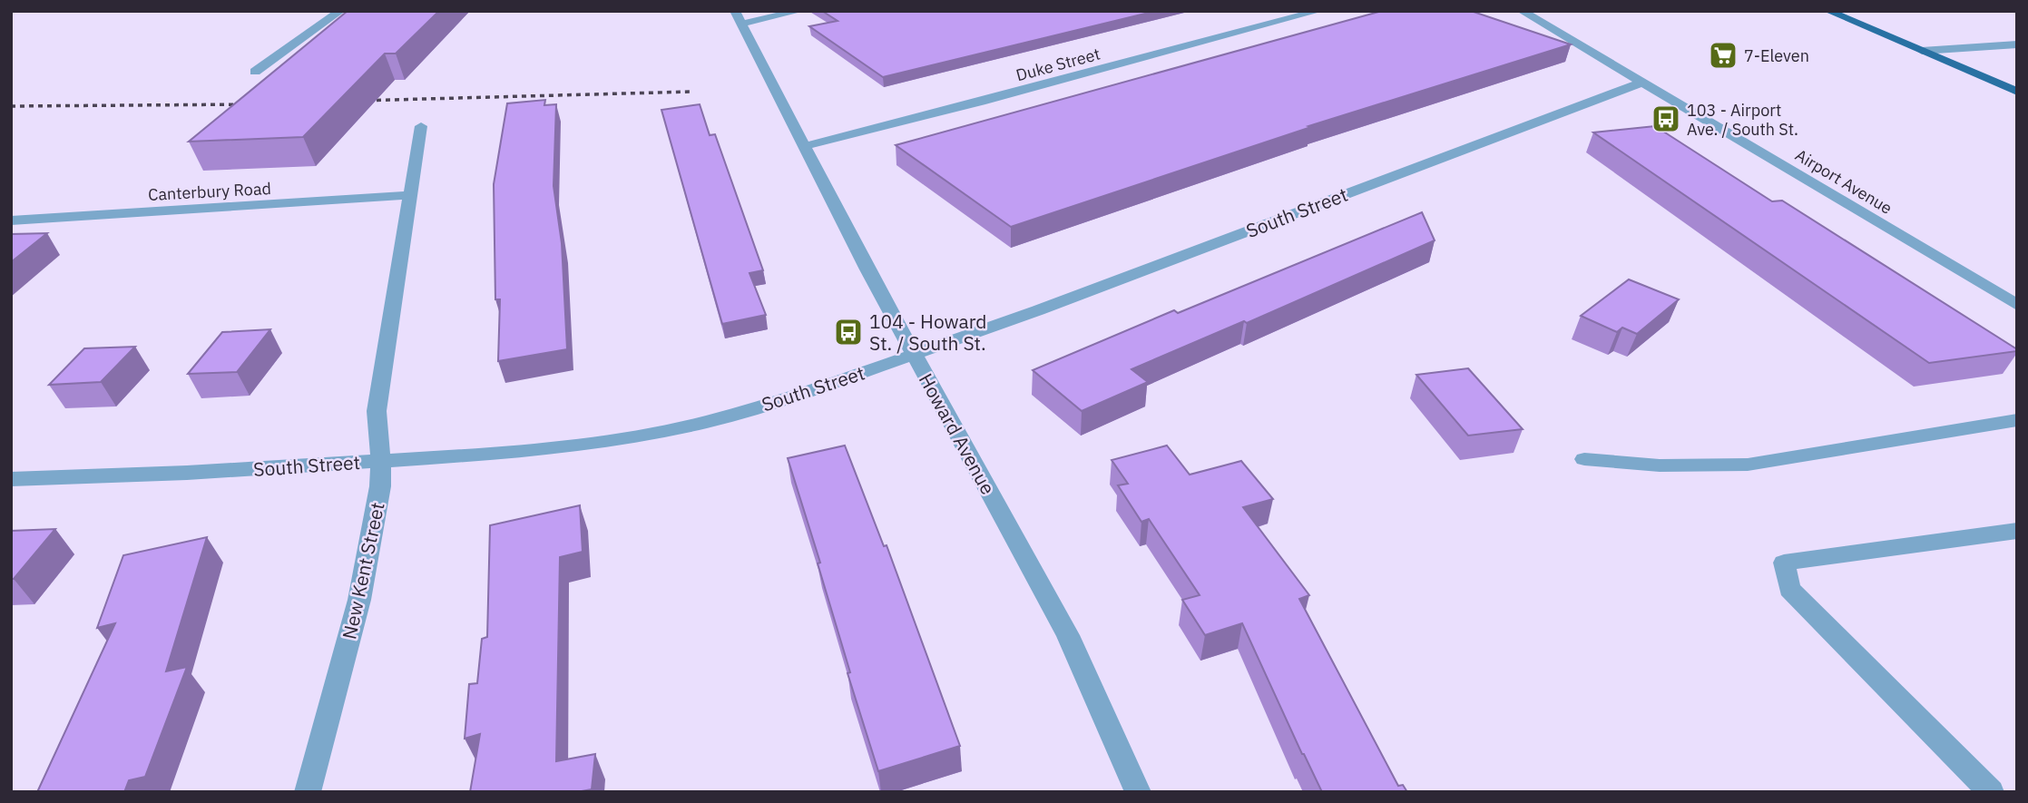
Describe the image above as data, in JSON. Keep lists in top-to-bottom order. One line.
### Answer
{"streets":{"street":["Duke Street","Airport Avenue","Canterbury Road","South Street","Howard Avenue","New Kent Street"]},"crossings":[["Duke Street","Howard Avenue"],["Airport Avenue","South Street"],["Canterbury Road","New Kent Street"],["South Street","Howard Avenue"],["South Street","New Kent Street"]],"places":{"supermarket":["7-Eleven"],"bus stop":["103 - Airport Ave. / South St.","104 - Howard St. / South St."]}}
